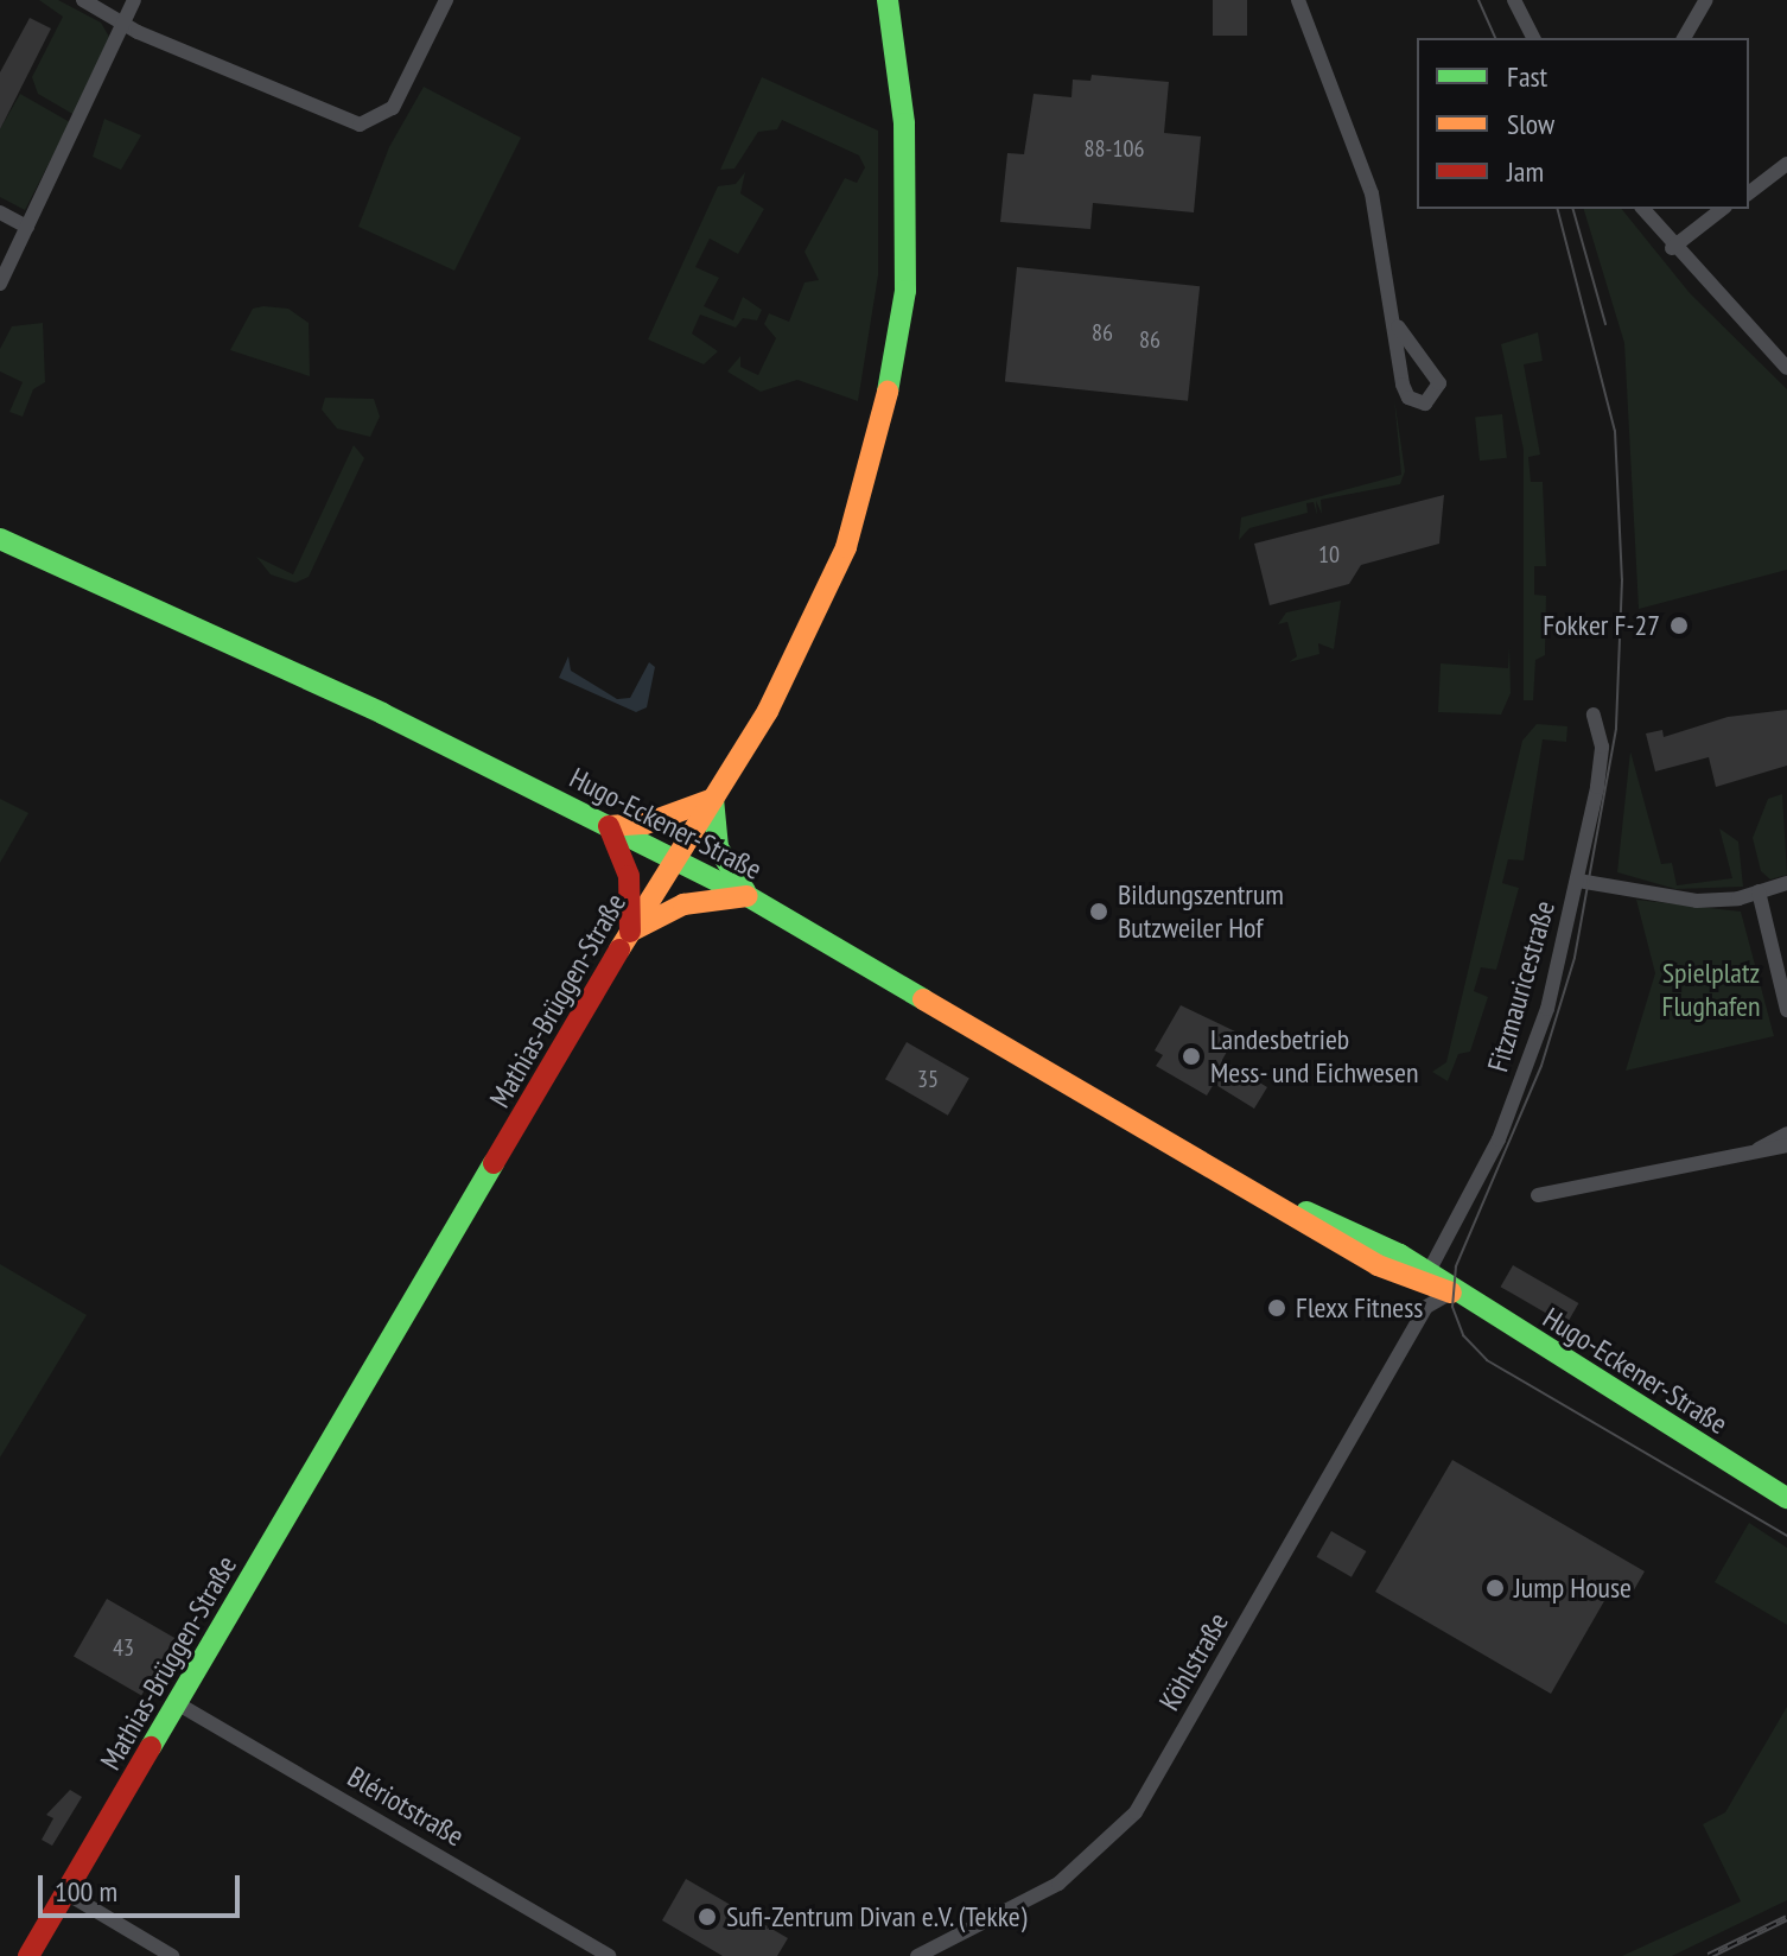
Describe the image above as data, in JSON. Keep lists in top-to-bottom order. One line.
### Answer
{"streets":{"street":["Hugo-Eckener-Straße","Fitzmauricestraße","Mathias-Brüggen-Straße","Köhlstraße","Blériotstraße"]},"crossings":[["Hugo-Eckener-Straße","Fitzmauricestraße"],["Hugo-Eckener-Straße","Mathias-Brüggen-Straße"],["Hugo-Eckener-Straße","Köhlstraße"],["Fitzmauricestraße","Köhlstraße"],["Mathias-Brüggen-Straße","Blériotstraße"]],"parks":["Spielplatz Flughafen"],"places":["Fokker F-27","Bildungszentrum Butzweiler Hof","Landesbetrieb Mess- und Eichwesen","Flexx Fitness","Jump House","Sufi-Zentrum Divan e.V. (Tekke)"],"house_numbers":["88-106","86","86","10","35","43"],"legend":["Fast","Slow","Jam"],"scale_bar":"100 m"}
